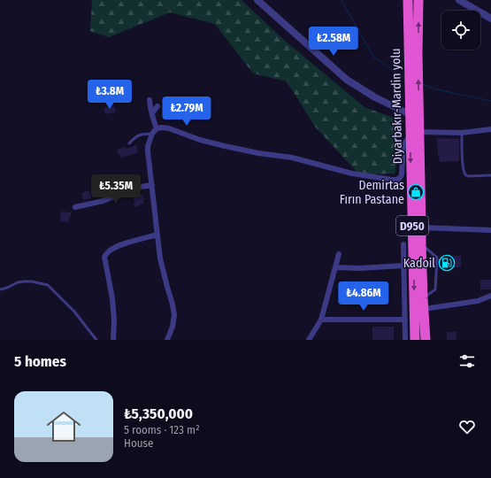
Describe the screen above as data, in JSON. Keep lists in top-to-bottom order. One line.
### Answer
{"streets":{"highway":["Diyarbakır-Mardin yolu","D950"]},"places":{"shop":["Demirtas Fırın Pastane"],"fuel station":["Kadoil"]},"page":{"price":["₺2.58M","₺3.8M","₺2.79M","₺5.35M","₺4.86M"],"heading":"5 homes","list":[{"name":"₺5,350,000","note":"5 rooms · 123 m² · House"}]}}
